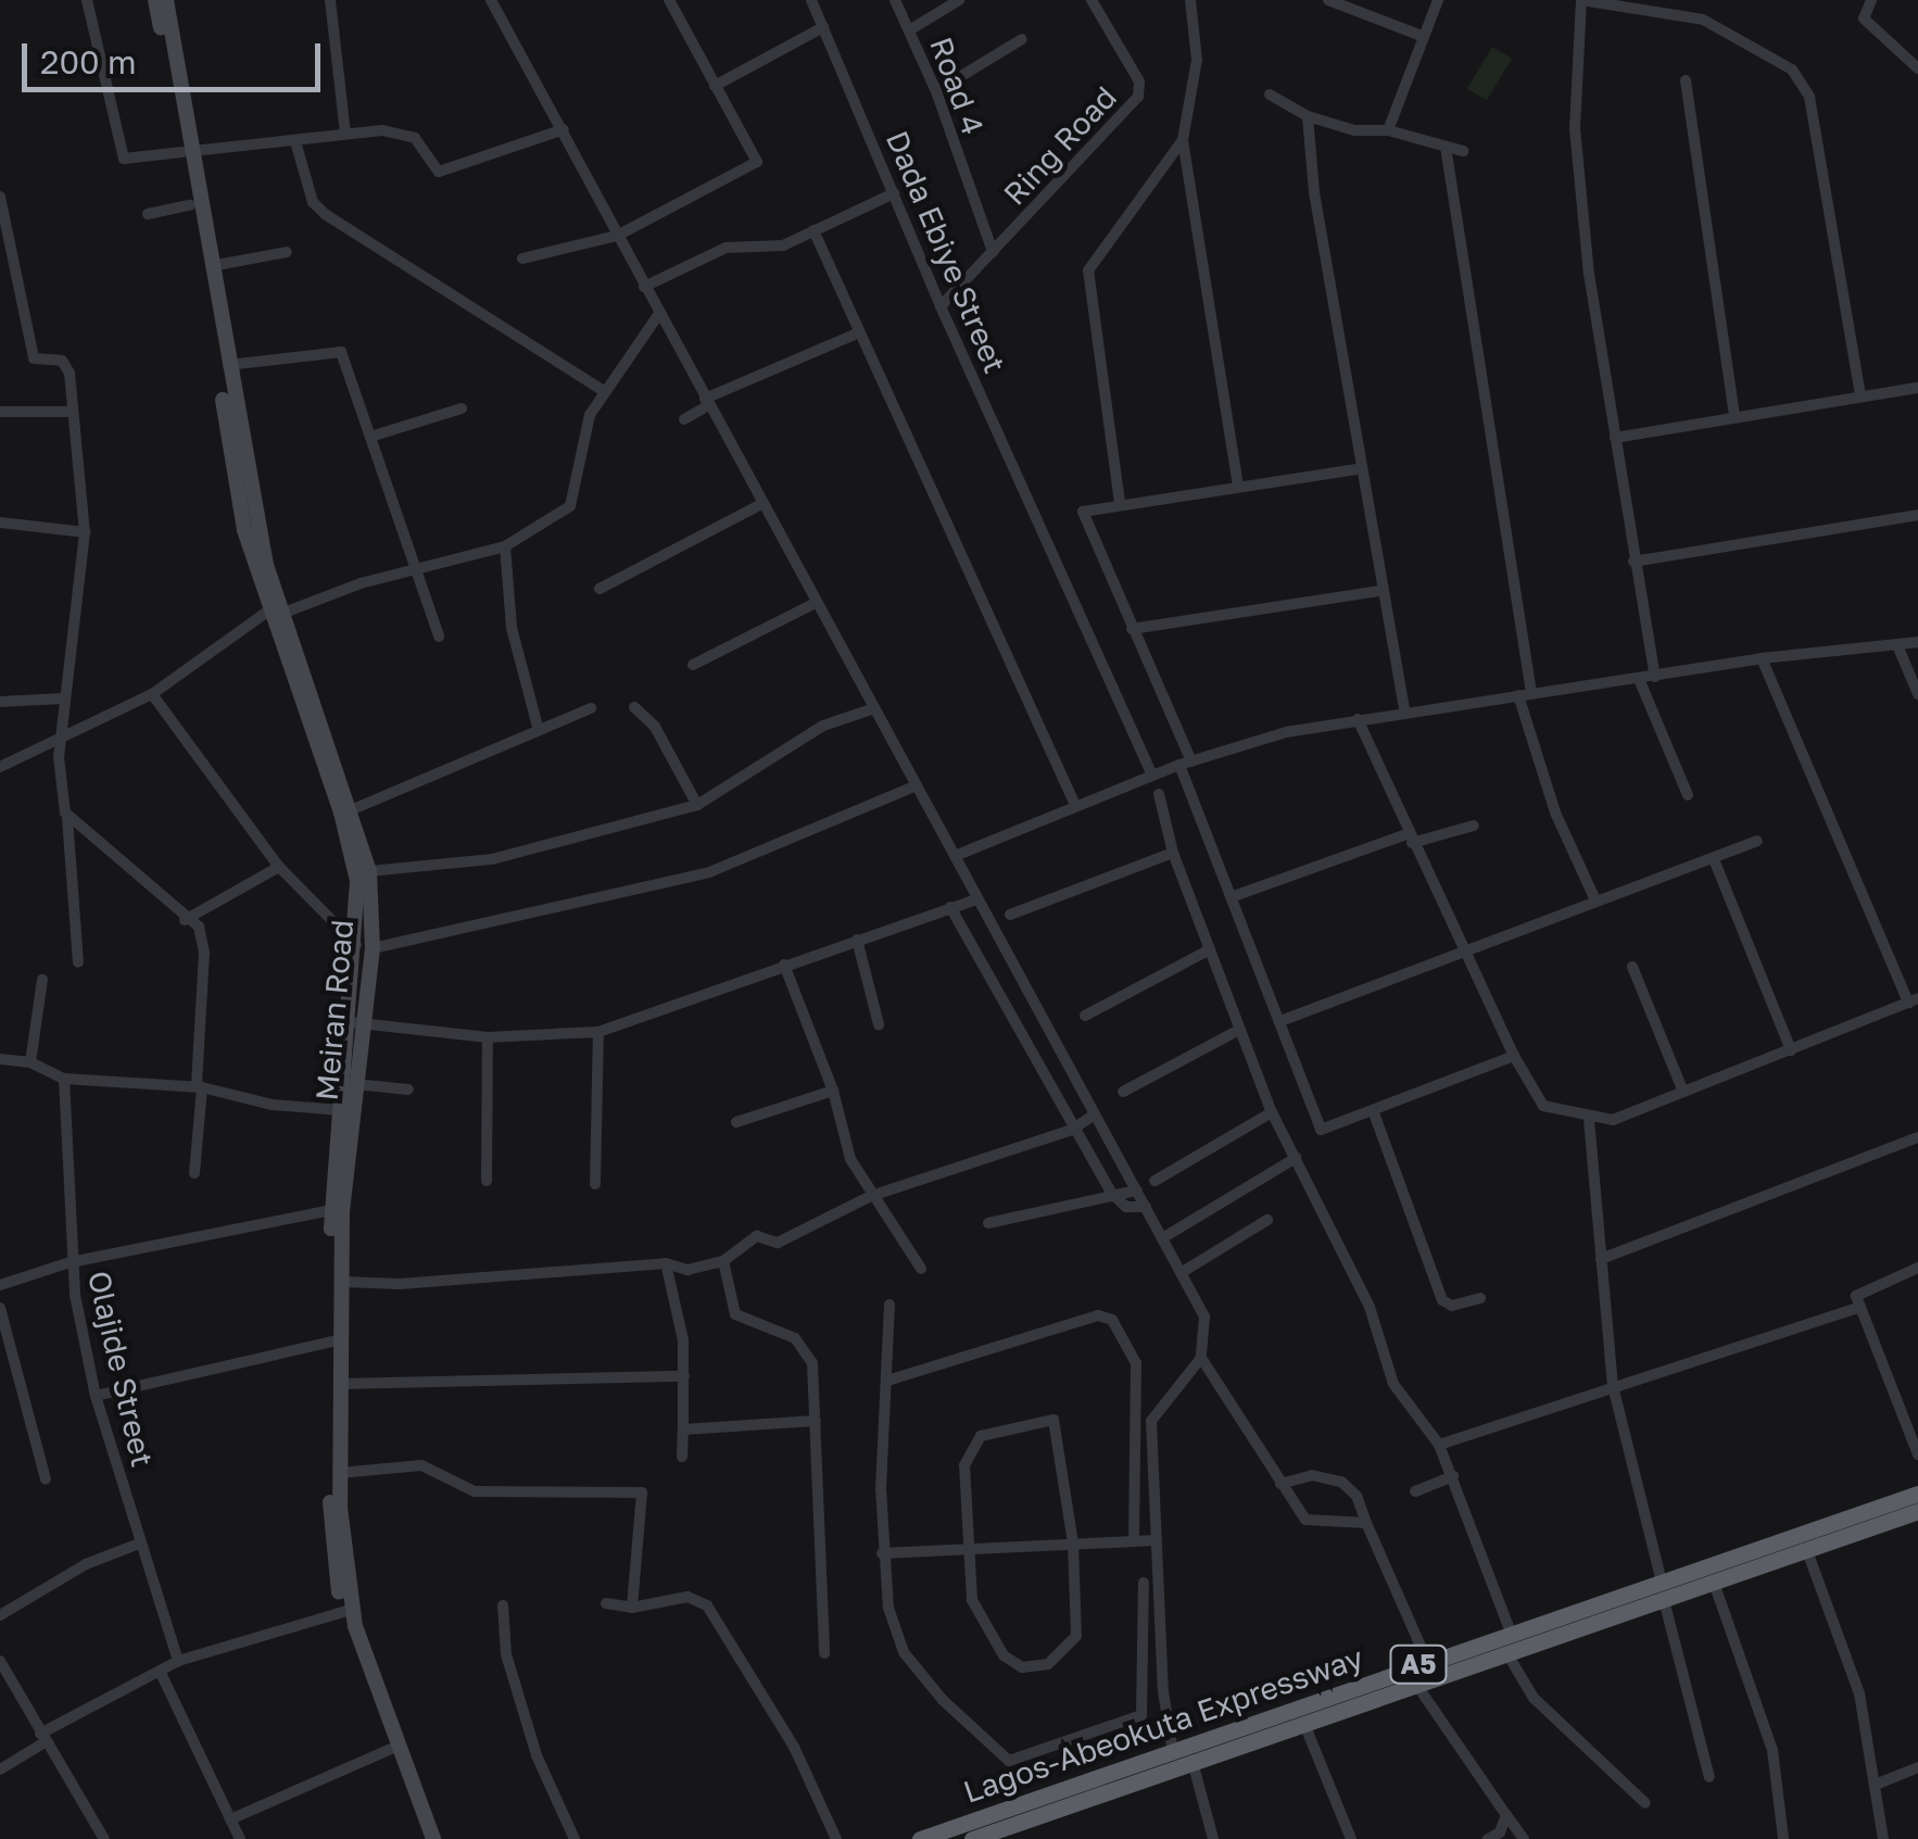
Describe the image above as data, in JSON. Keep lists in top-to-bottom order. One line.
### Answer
{"streets":{"highway":["A5","Lagos-Abeokuta Expressway"],"main road":["Meiran Road"],"street":["Road 4","Ring Road","Dada Ebiye Street","Olajide Street"]},"crossings":[["Road 4","Ring Road"],["Ring Road","Dada Ebiye Street"]],"scale_bar":"200 m"}
